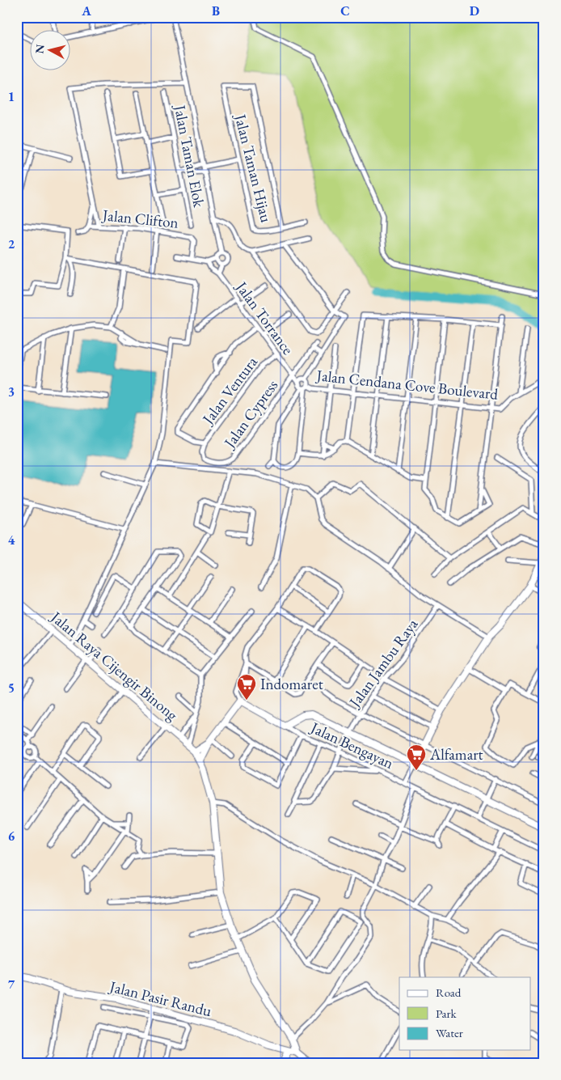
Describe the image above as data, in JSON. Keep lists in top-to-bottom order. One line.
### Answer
{"streets":{"street":["Jalan Taman Elok","Jalan Taman Hijau","Jalan Clifton","Jalan Torrance","Jalan Cendana Cove Boulevard","Jalan Ventura","Jalan Cypress","Jalan Jambu Raya","Jalan Raya Cijengir Binong","Jalan Bengayan","Jalan Pasir Randu"]},"crossings":[["Jalan Torrance","Jalan Cendana Cove Boulevard"],["Jalan Torrance","Jalan Ventura"],["Jalan Torrance","Jalan Cypress"],["Jalan Ventura","Jalan Cypress"],["Jalan Jambu Raya","Jalan Bengayan"],["Jalan Raya Cijengir Binong","Jalan Pasir Randu"]],"places":{"supermarket":["Indomaret","Alfamart"]},"legend":["Road","Park","Water"],"north":"left","grid":{"columns":["A","B","C","D"],"rows":["1","2","3","4","5","6","7"]}}
